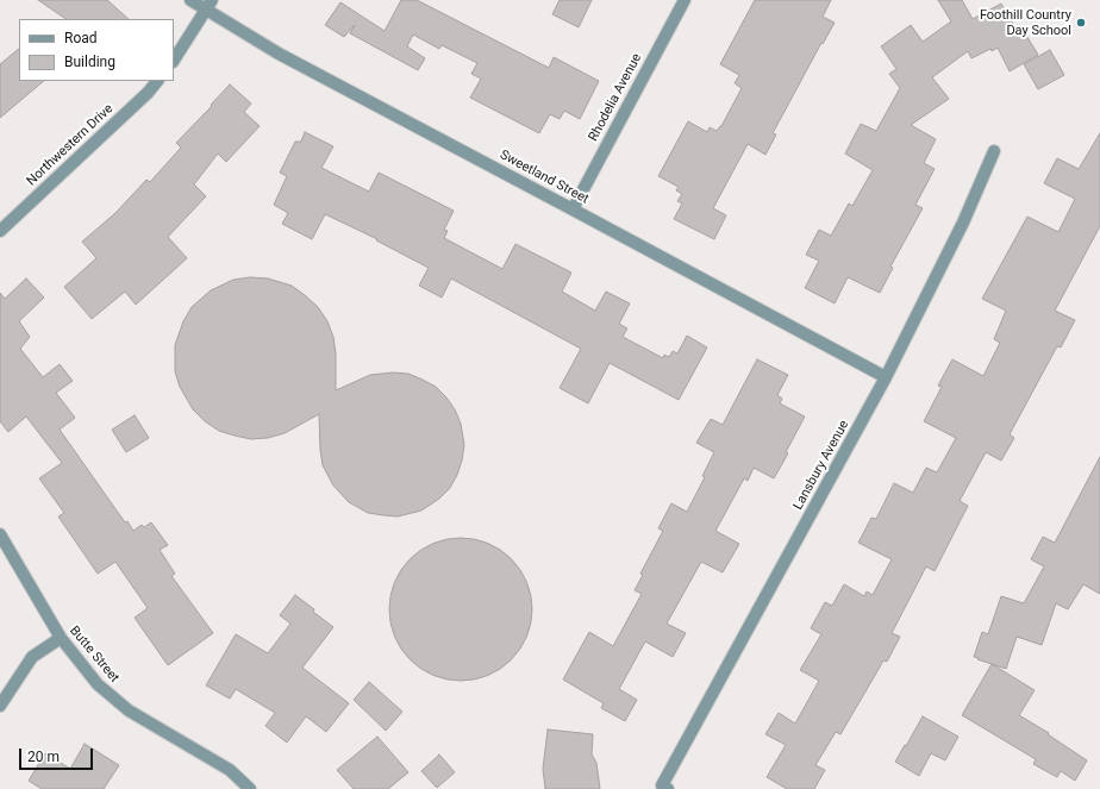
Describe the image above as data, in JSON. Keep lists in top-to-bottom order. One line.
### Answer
{"streets":{"street":["Rhodelia Avenue","Northwestern Drive","Sweetland Street","Lansbury Avenue","Butte Street"]},"crossings":[["Rhodelia Avenue","Sweetland Street"],["Sweetland Street","Lansbury Avenue"]],"places":["Foothill Country Day School"],"legend":["Road","Building"],"scale_bar":"20 m"}
